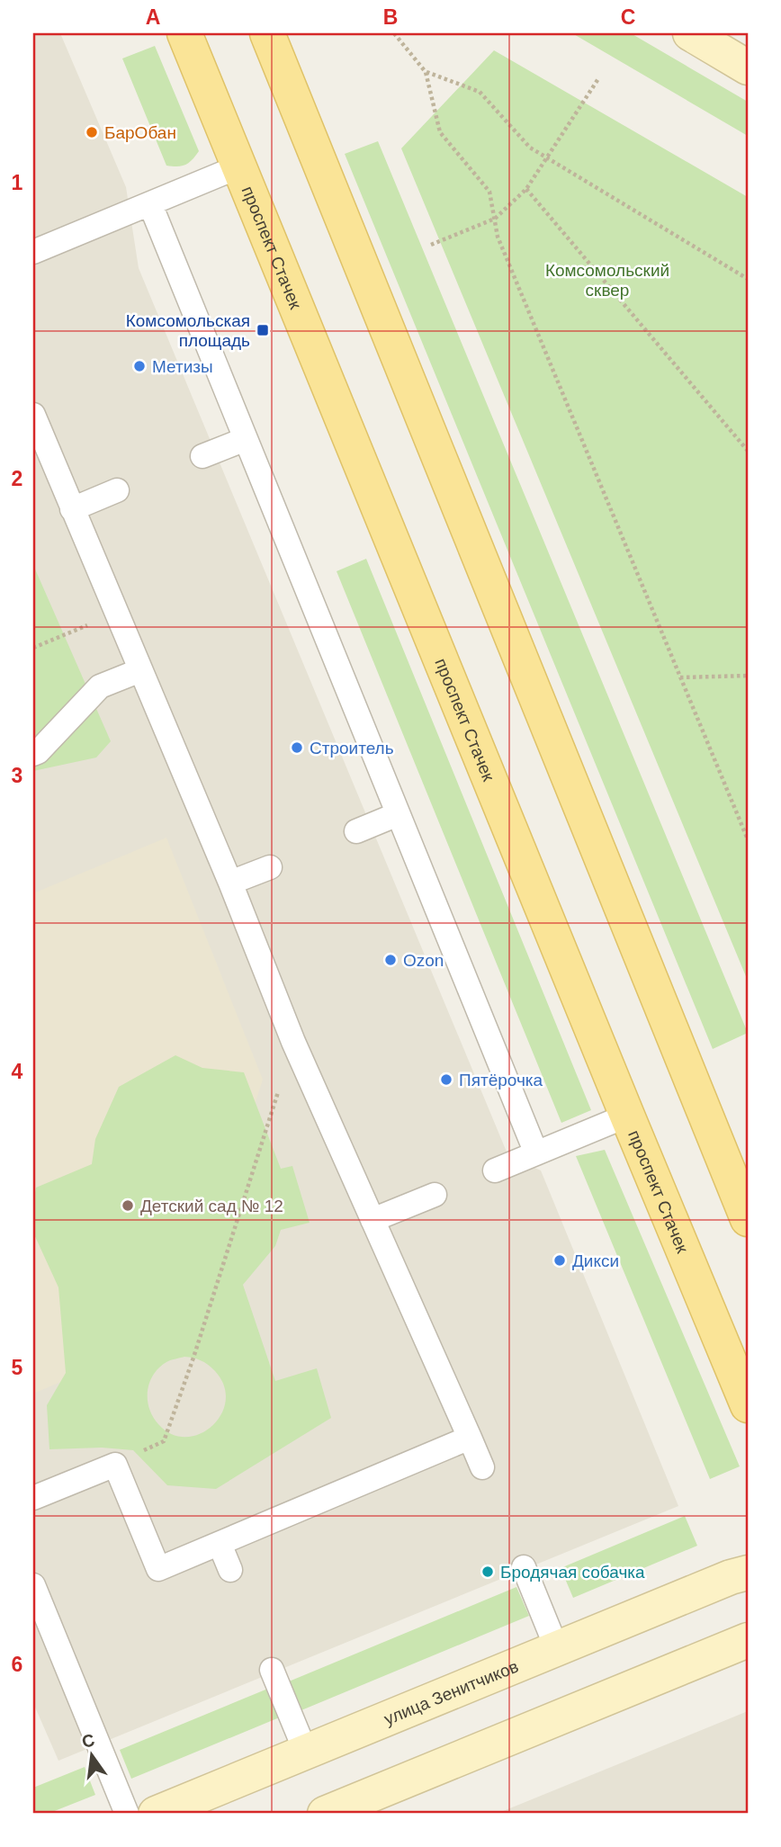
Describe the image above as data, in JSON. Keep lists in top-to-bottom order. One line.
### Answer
{"streets":{"main road":["проспект Стачек","улица Зенитчиков"]},"parks":["Комсомольский сквер"],"places":{"other":["БарОбан","Метизы","Строитель","Ozon","Пятёрочка","Детский сад № 12","Дикси","Бродячая собачка"],"transit":["Комсомольская площадь"]},"north":"top","grid":{"columns":["A","B","C"],"rows":["1","2","3","4","5","6"]}}
